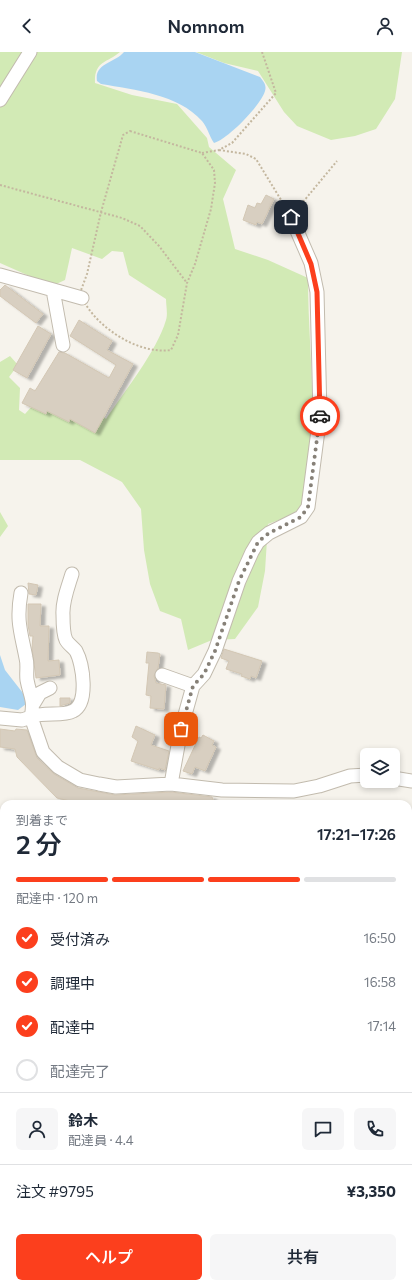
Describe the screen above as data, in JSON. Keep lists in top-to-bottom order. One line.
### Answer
{"page":{"header":"Nomnom","heading":["2 分","到着まで","17:21–17:26"],"panel":["鈴木","配達員 · 4.4","注文 #9795","¥3,350"],"bar":"配達中 · 120 m","list":[["受付済み","16:50"],["調理中","16:58"],["配達中","17:14"],"配達完了"],"buttons":["ヘルプ","共有"]}}
